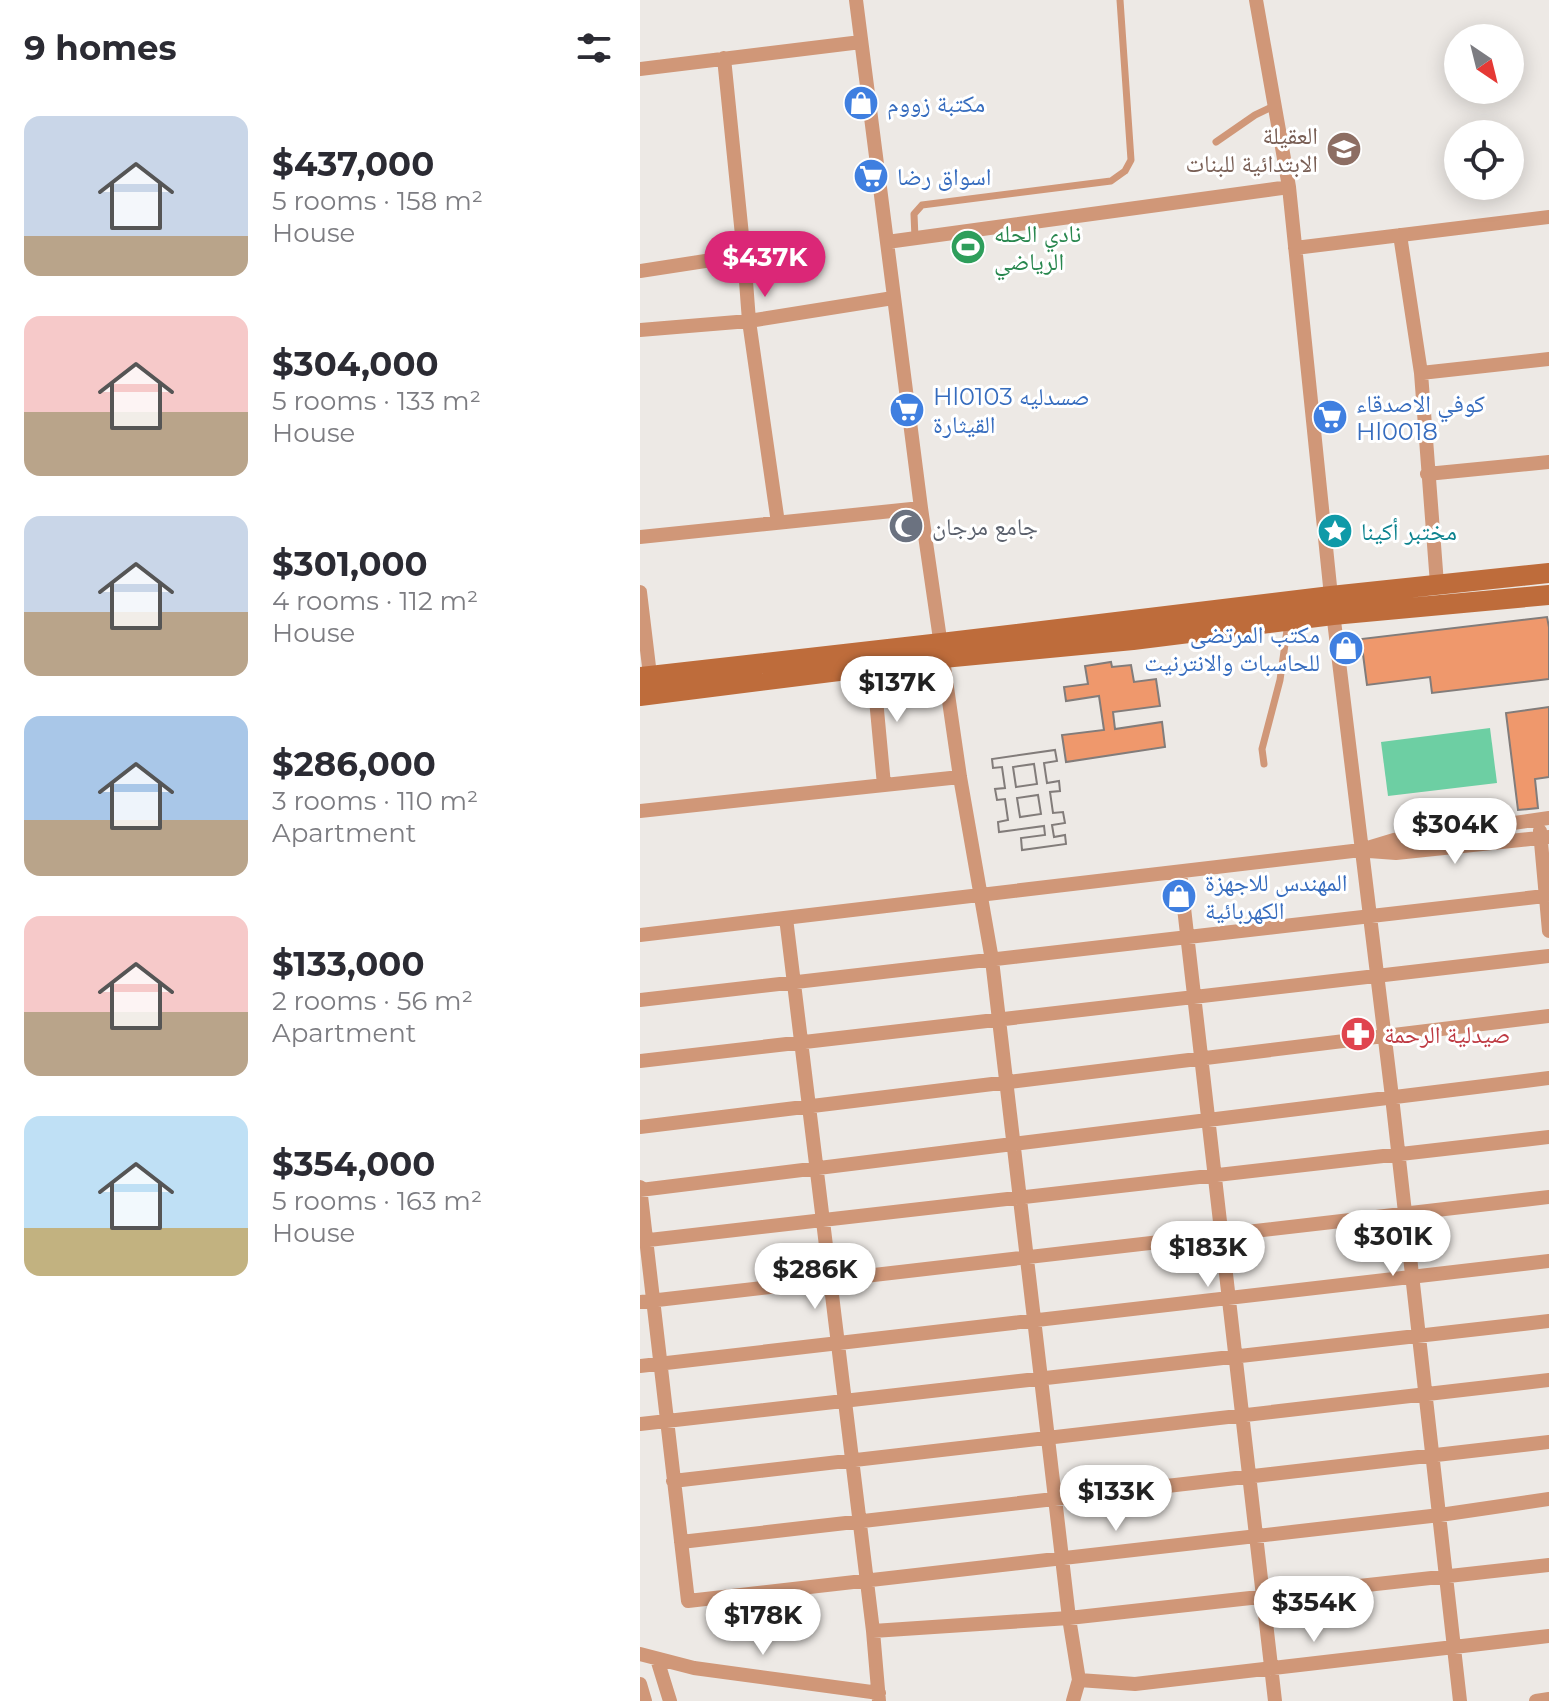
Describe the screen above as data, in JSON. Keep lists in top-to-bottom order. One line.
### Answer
{"places":{"shop":["مكتبة زووم","مكتب المرتضى للحاسبات والانترنيت","المهندس للاجهزة الكهربائية"],"school or university":["العقيلة الابتدائية للبنات"],"supermarket":["اسواق رضا","Hl0103 صسدليه القيثارة","كوفي الاصدقاء Hl0018"],"sports":["نادي الحله الرياضي"],"mosque":["جامع مرجان"],"place":["مختبر أكينا"],"pharmacy":["صيدلية الرحمة"]},"north":"bottom right","page":{"heading":"9 homes","list":[{"name":"$437,000","note":"5 rooms · 158 m² · House"},{"name":"$304,000","note":"5 rooms · 133 m² · House"},{"name":"$301,000","note":"4 rooms · 112 m² · House"},{"name":"$286,000","note":"3 rooms · 110 m² · Apartment"},{"name":"$133,000","note":"2 rooms · 56 m² · Apartment"},{"name":"$354,000","note":"5 rooms · 163 m² · House"}],"price":["$437K","$137K","$304K","$301K","$183K","$286K","$133K","$354K","$178K"]}}
